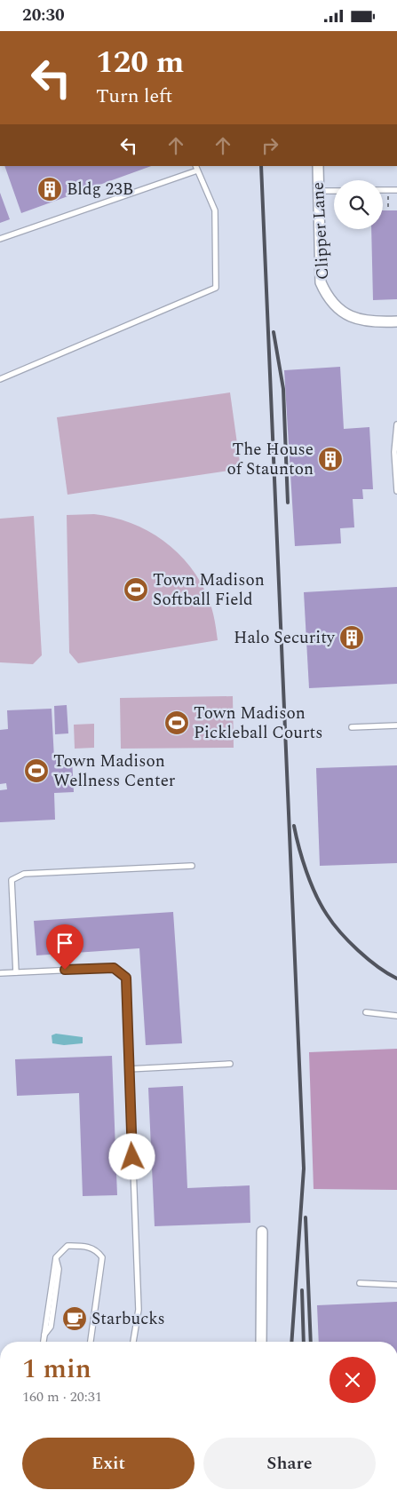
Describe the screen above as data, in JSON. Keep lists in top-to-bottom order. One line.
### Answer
{"streets":{"street":["Clipper Lane"]},"places":{"building":["Bldg 23B","The House of Staunton","Halo Security"],"sports":["Town Madison Softball Field","Town Madison Pickleball Courts","Town Madison Wellness Center"],"cafe":["Starbucks"]},"page":{"status":"20:30","turn":["120 m","Turn left"],"heading":["1 min","160 m · 20:31"],"buttons":["Exit","Share"]}}
